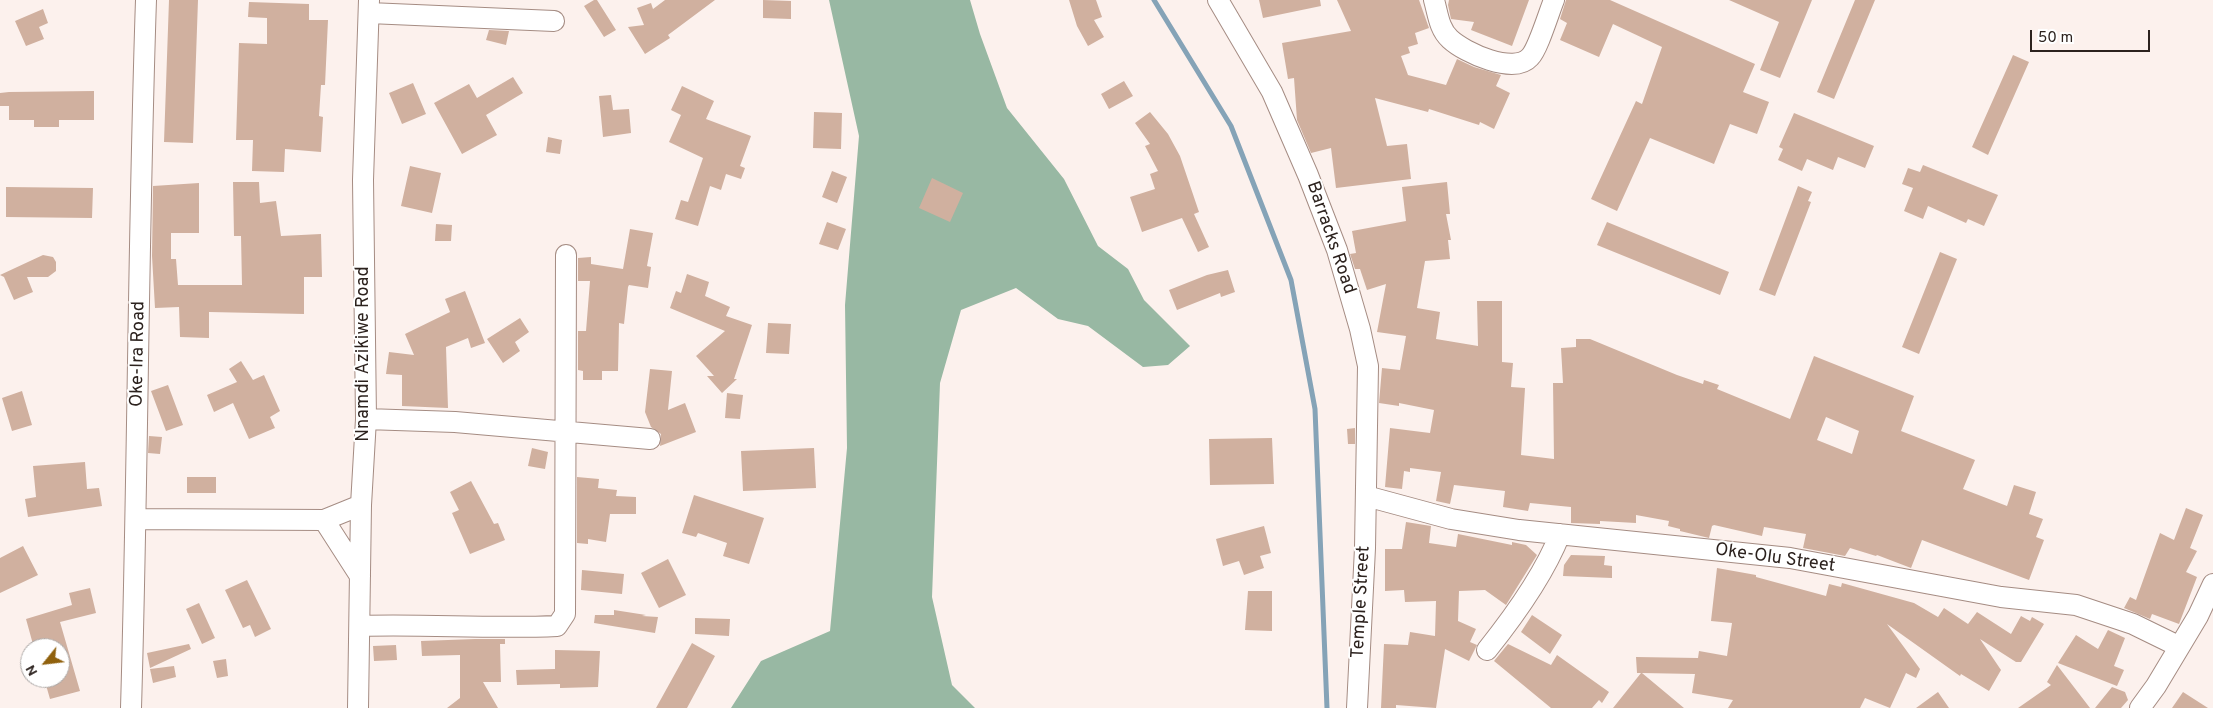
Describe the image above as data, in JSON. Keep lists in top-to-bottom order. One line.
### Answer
{"streets":{"street":["Barracks Road","Oke-Ira Road","Nnamdi Azikiwe Road","Oke-Olu Street","Temple Street"]},"crossings":[["Barracks Road","Oke-Olu Street"],["Barracks Road","Temple Street"],["Oke-Olu Street","Temple Street"]],"scale_bar":"50 m","north":"bottom left"}
